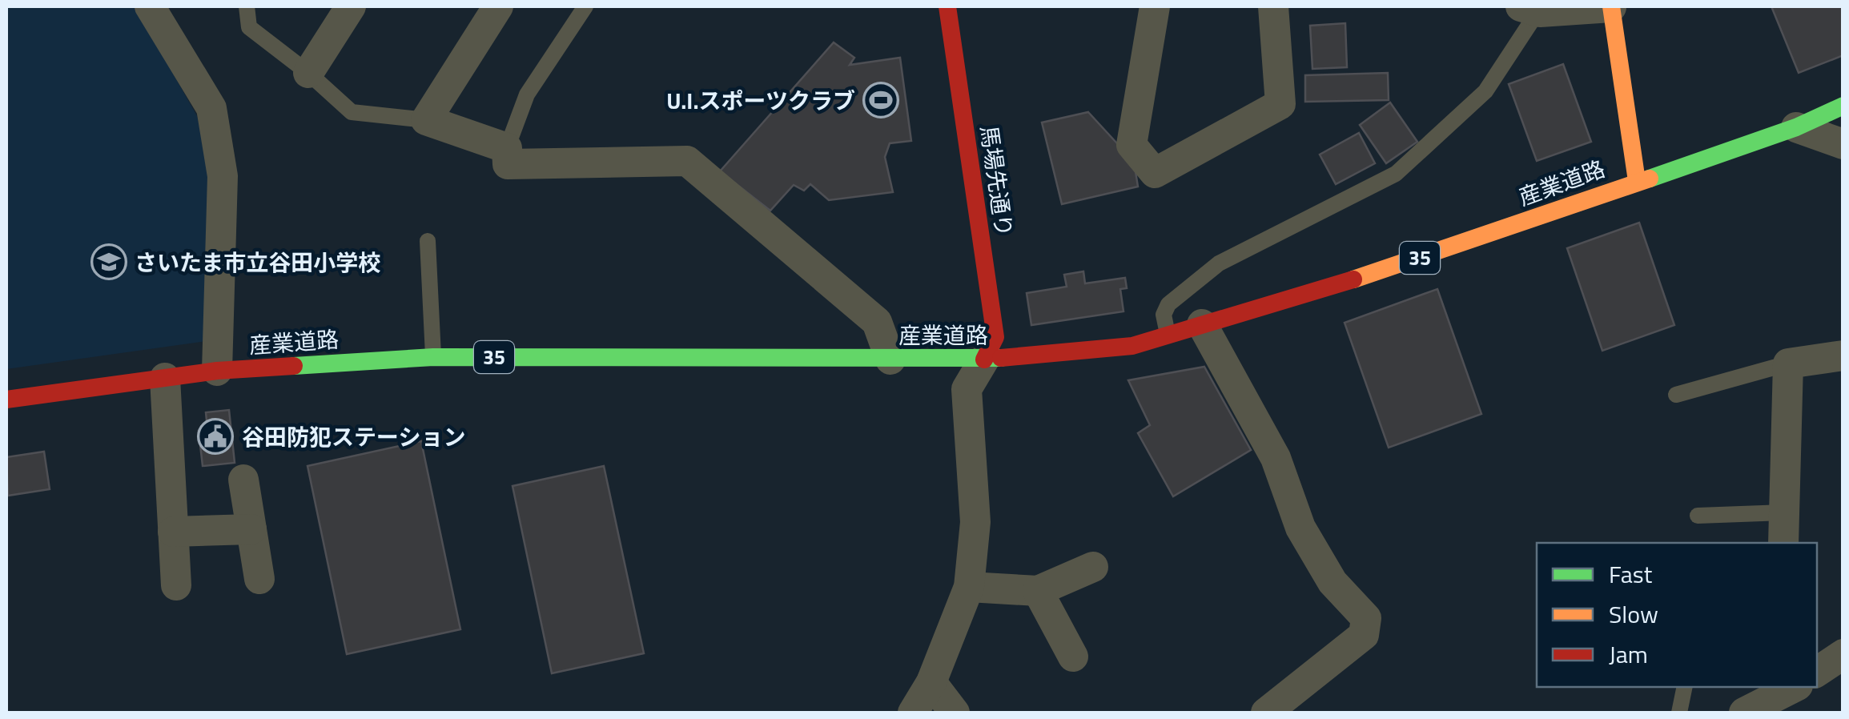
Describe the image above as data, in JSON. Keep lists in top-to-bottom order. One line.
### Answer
{"streets":{"main road":["馬場先通り","産業道路","35"]},"crossings":[["馬場先通り","産業道路"]],"places":{"sports":["U.I.スポーツクラブ"],"school or university":["さいたま市立谷田小学校"],"public building":["谷田防犯ステーション"]},"legend":["Fast","Slow","Jam"]}
